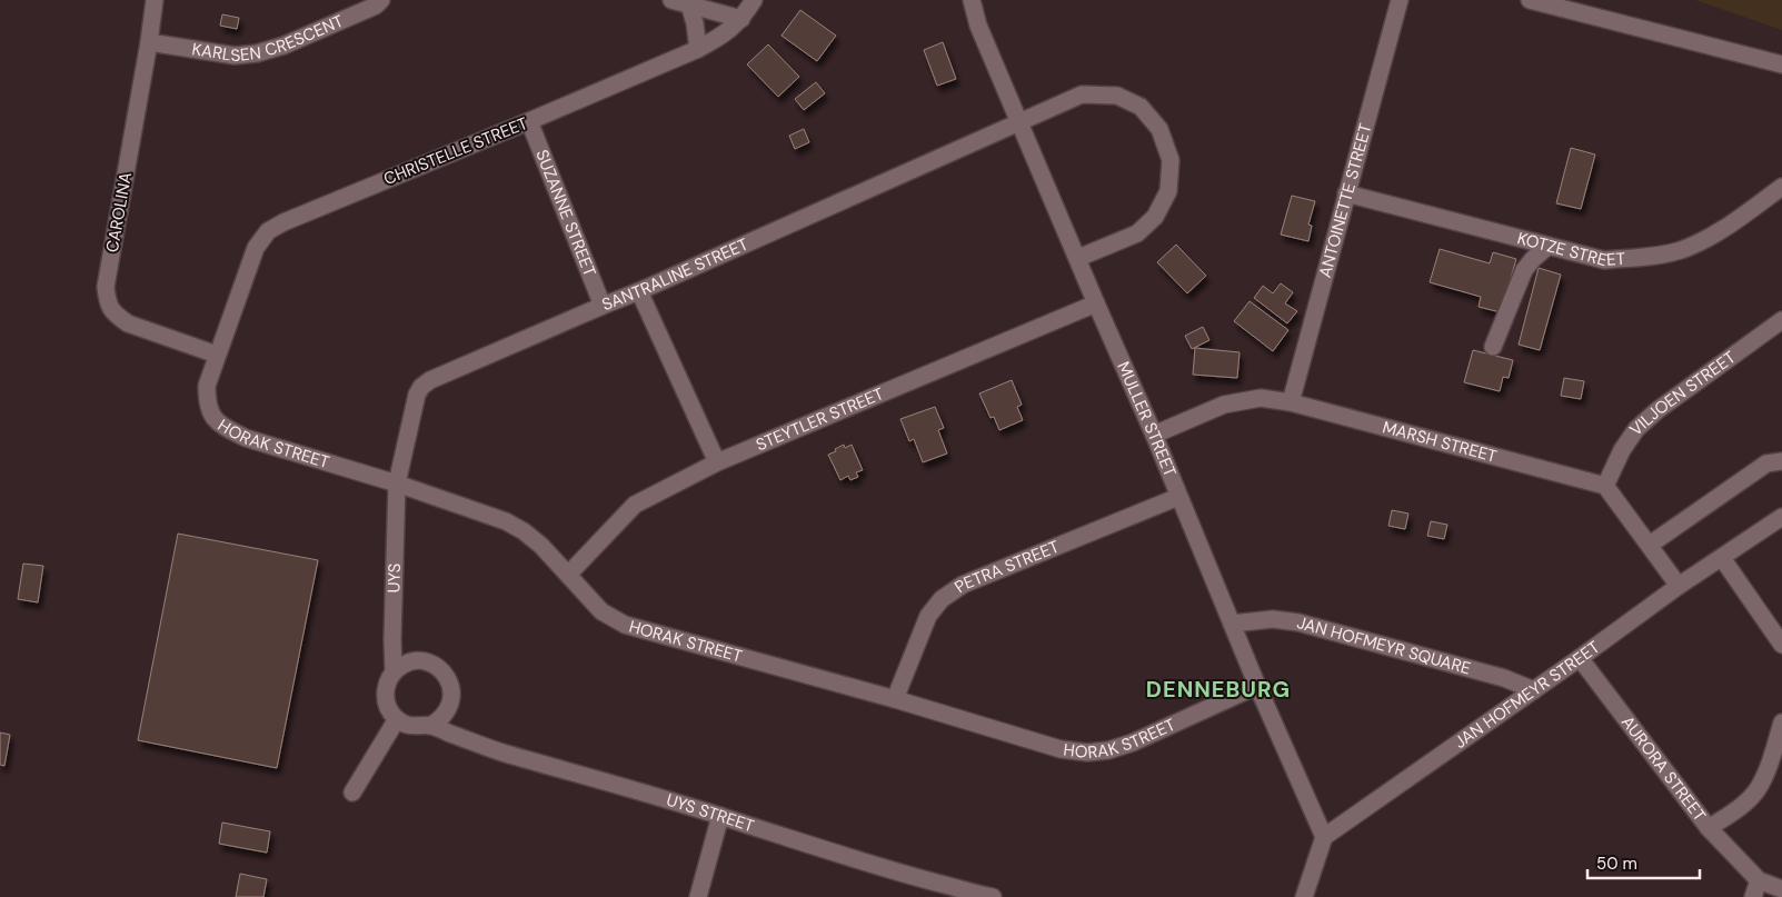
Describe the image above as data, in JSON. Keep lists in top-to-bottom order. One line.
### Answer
{"streets":{"street":["KARLSEN CRESCENT","CHRISTELLE STREET","ANTOINETTE STREET","CAROLINA","SUZANNE STREET","KOTZE STREET","SANTRALINE STREET","VILJOEN STREET","STEYTLER STREET","MULLER STREET","HORAK STREET","MARSH STREET","PETRA STREET","UYS","JAN HOFMEYR SQUARE","JAN HOFMEYR STREET","AURORA STREET","UYS STREET"]},"crossings":[["KARLSEN CRESCENT","CAROLINA"],["CHRISTELLE STREET","CAROLINA"],["CHRISTELLE STREET","SUZANNE STREET"],["CHRISTELLE STREET","HORAK STREET"],["ANTOINETTE STREET","KOTZE STREET"],["ANTOINETTE STREET","MARSH STREET"],["CAROLINA","HORAK STREET"],["SUZANNE STREET","SANTRALINE STREET"],["SANTRALINE STREET","MULLER STREET"],["SANTRALINE STREET","HORAK STREET"],["SANTRALINE STREET","UYS"],["VILJOEN STREET","MARSH STREET"],["STEYTLER STREET","MULLER STREET"],["STEYTLER STREET","HORAK STREET"],["MULLER STREET","HORAK STREET"],["MULLER STREET","MARSH STREET"],["MULLER STREET","PETRA STREET"],["MULLER STREET","JAN HOFMEYR SQUARE"],["MULLER STREET","JAN HOFMEYR STREET"],["HORAK STREET","PETRA STREET"],["HORAK STREET","UYS"],["UYS","UYS STREET"],["JAN HOFMEYR SQUARE","JAN HOFMEYR STREET"],["JAN HOFMEYR STREET","AURORA STREET"]],"districts":["DENNEBURG"],"scale_bar":"50 m"}
